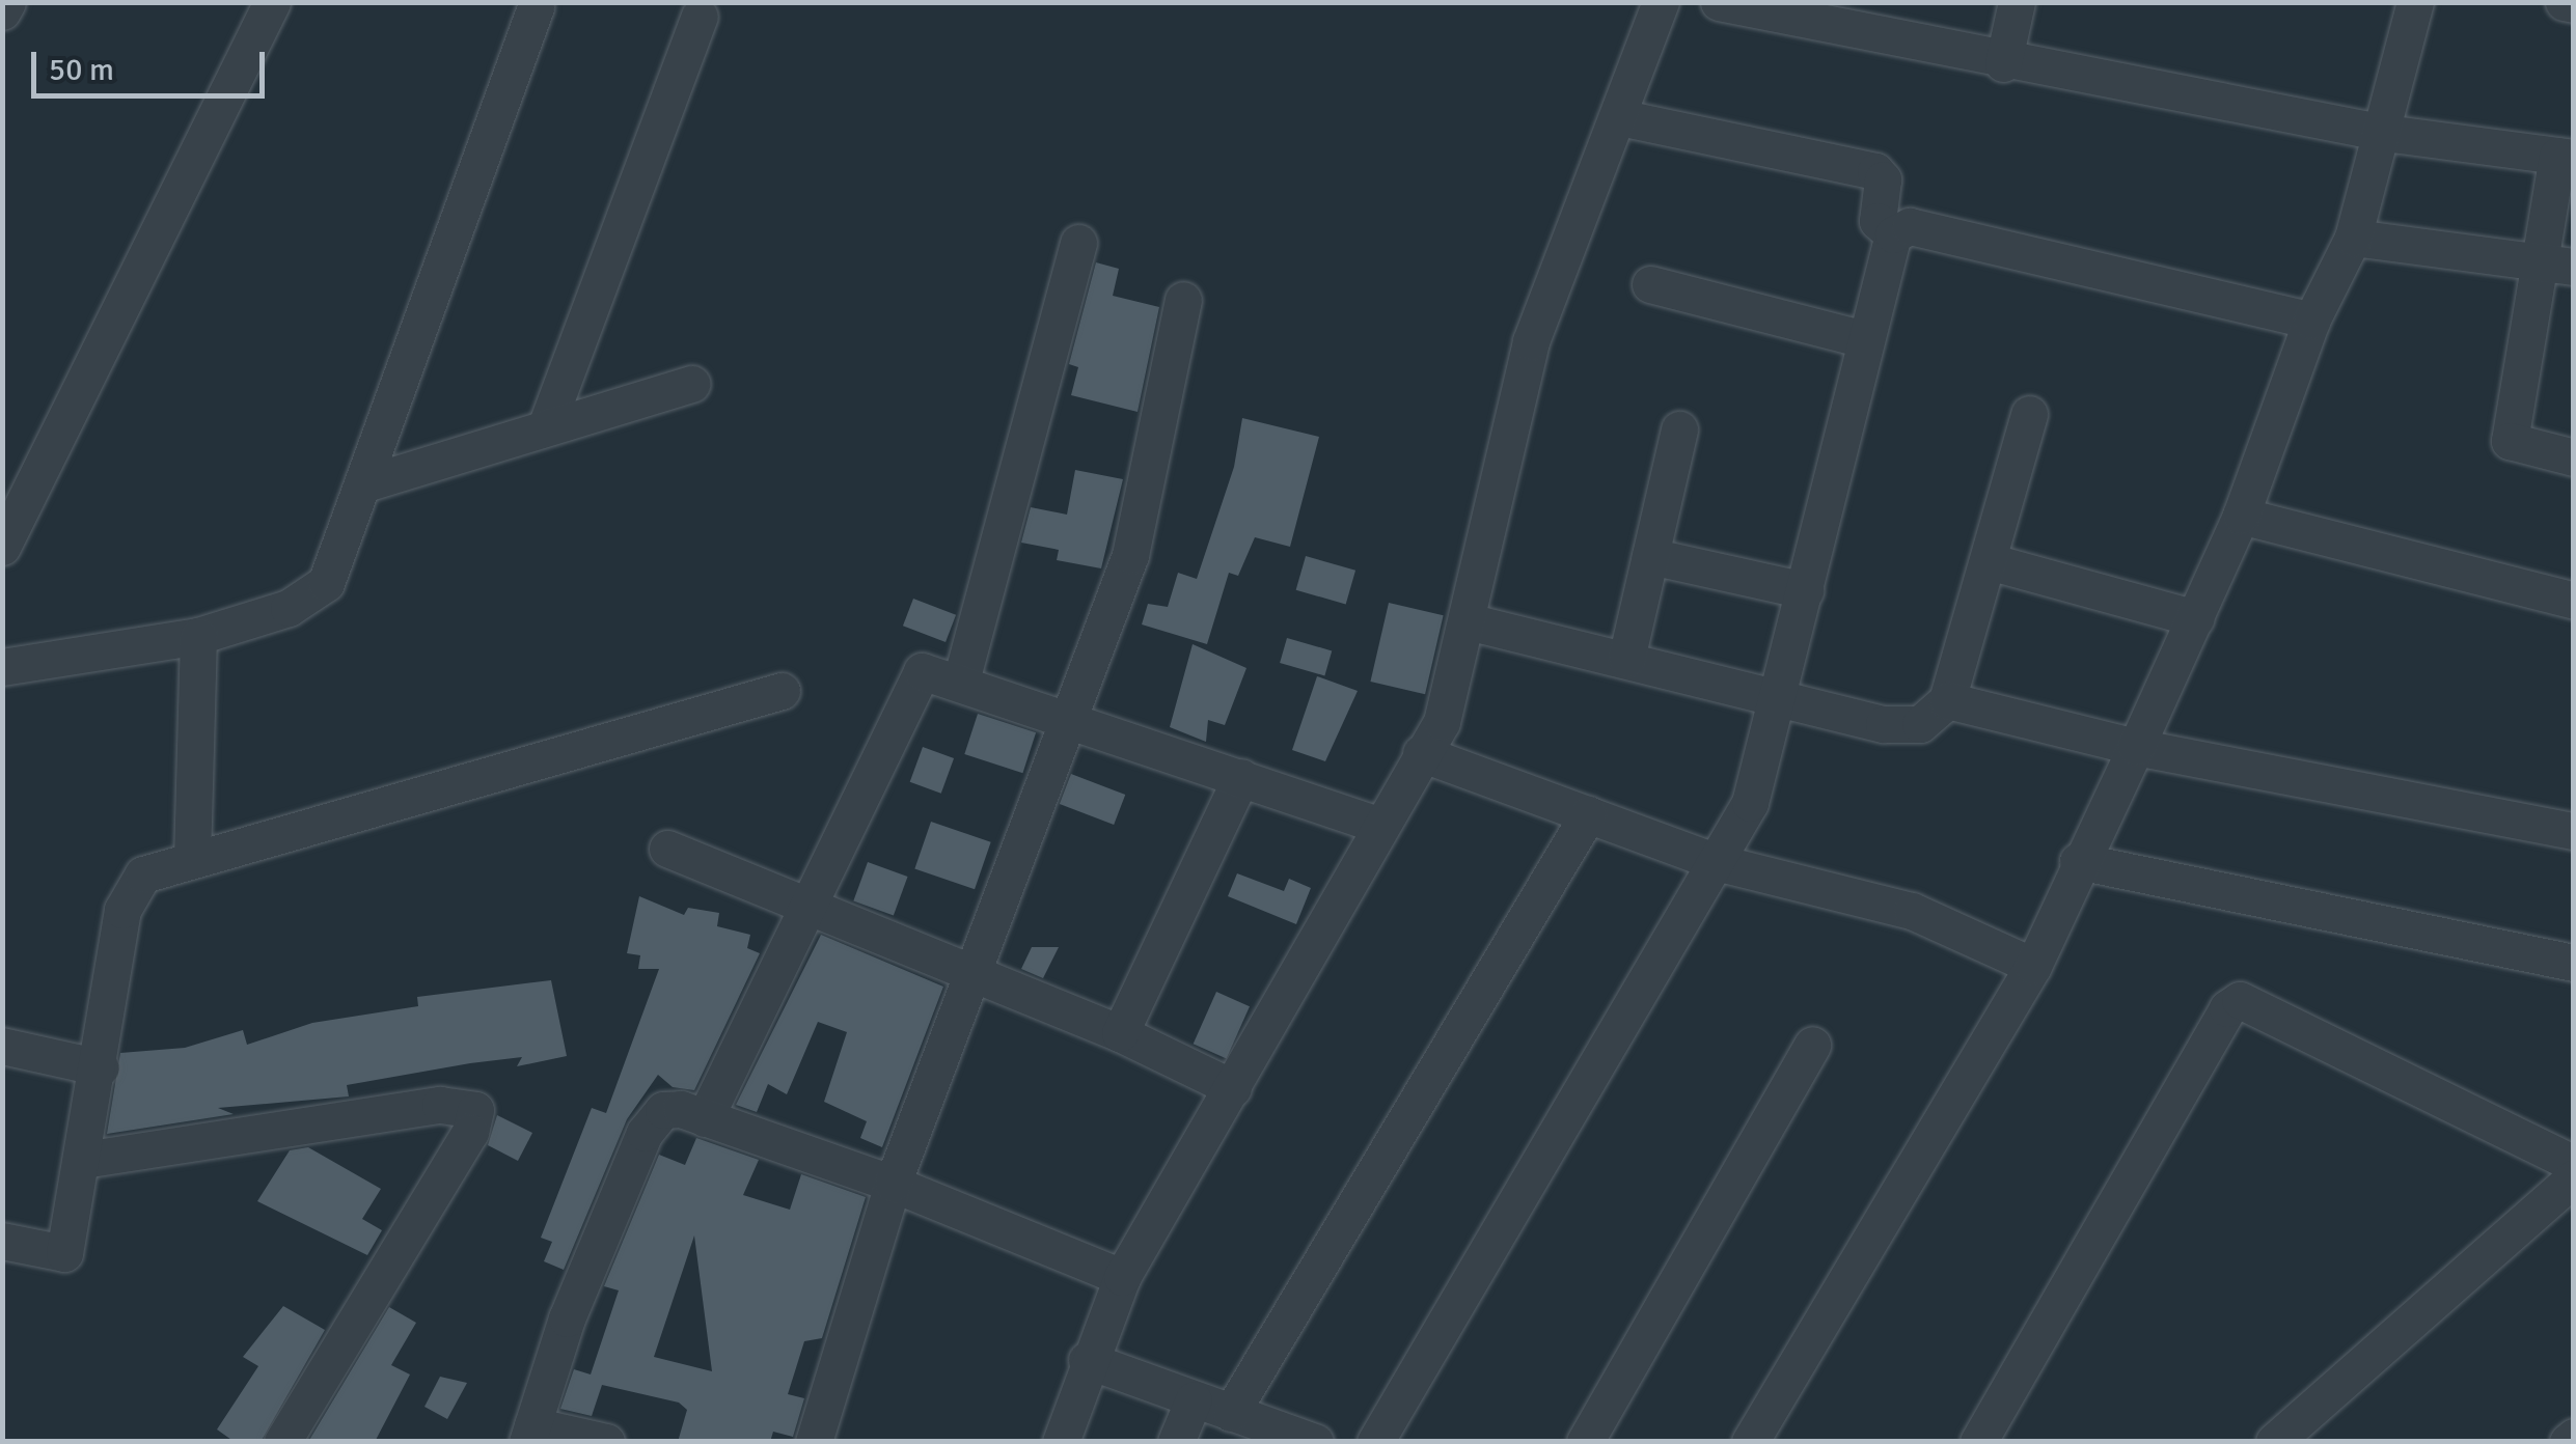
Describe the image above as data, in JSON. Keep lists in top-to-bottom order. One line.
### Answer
{"scale_bar":"50 m"}
